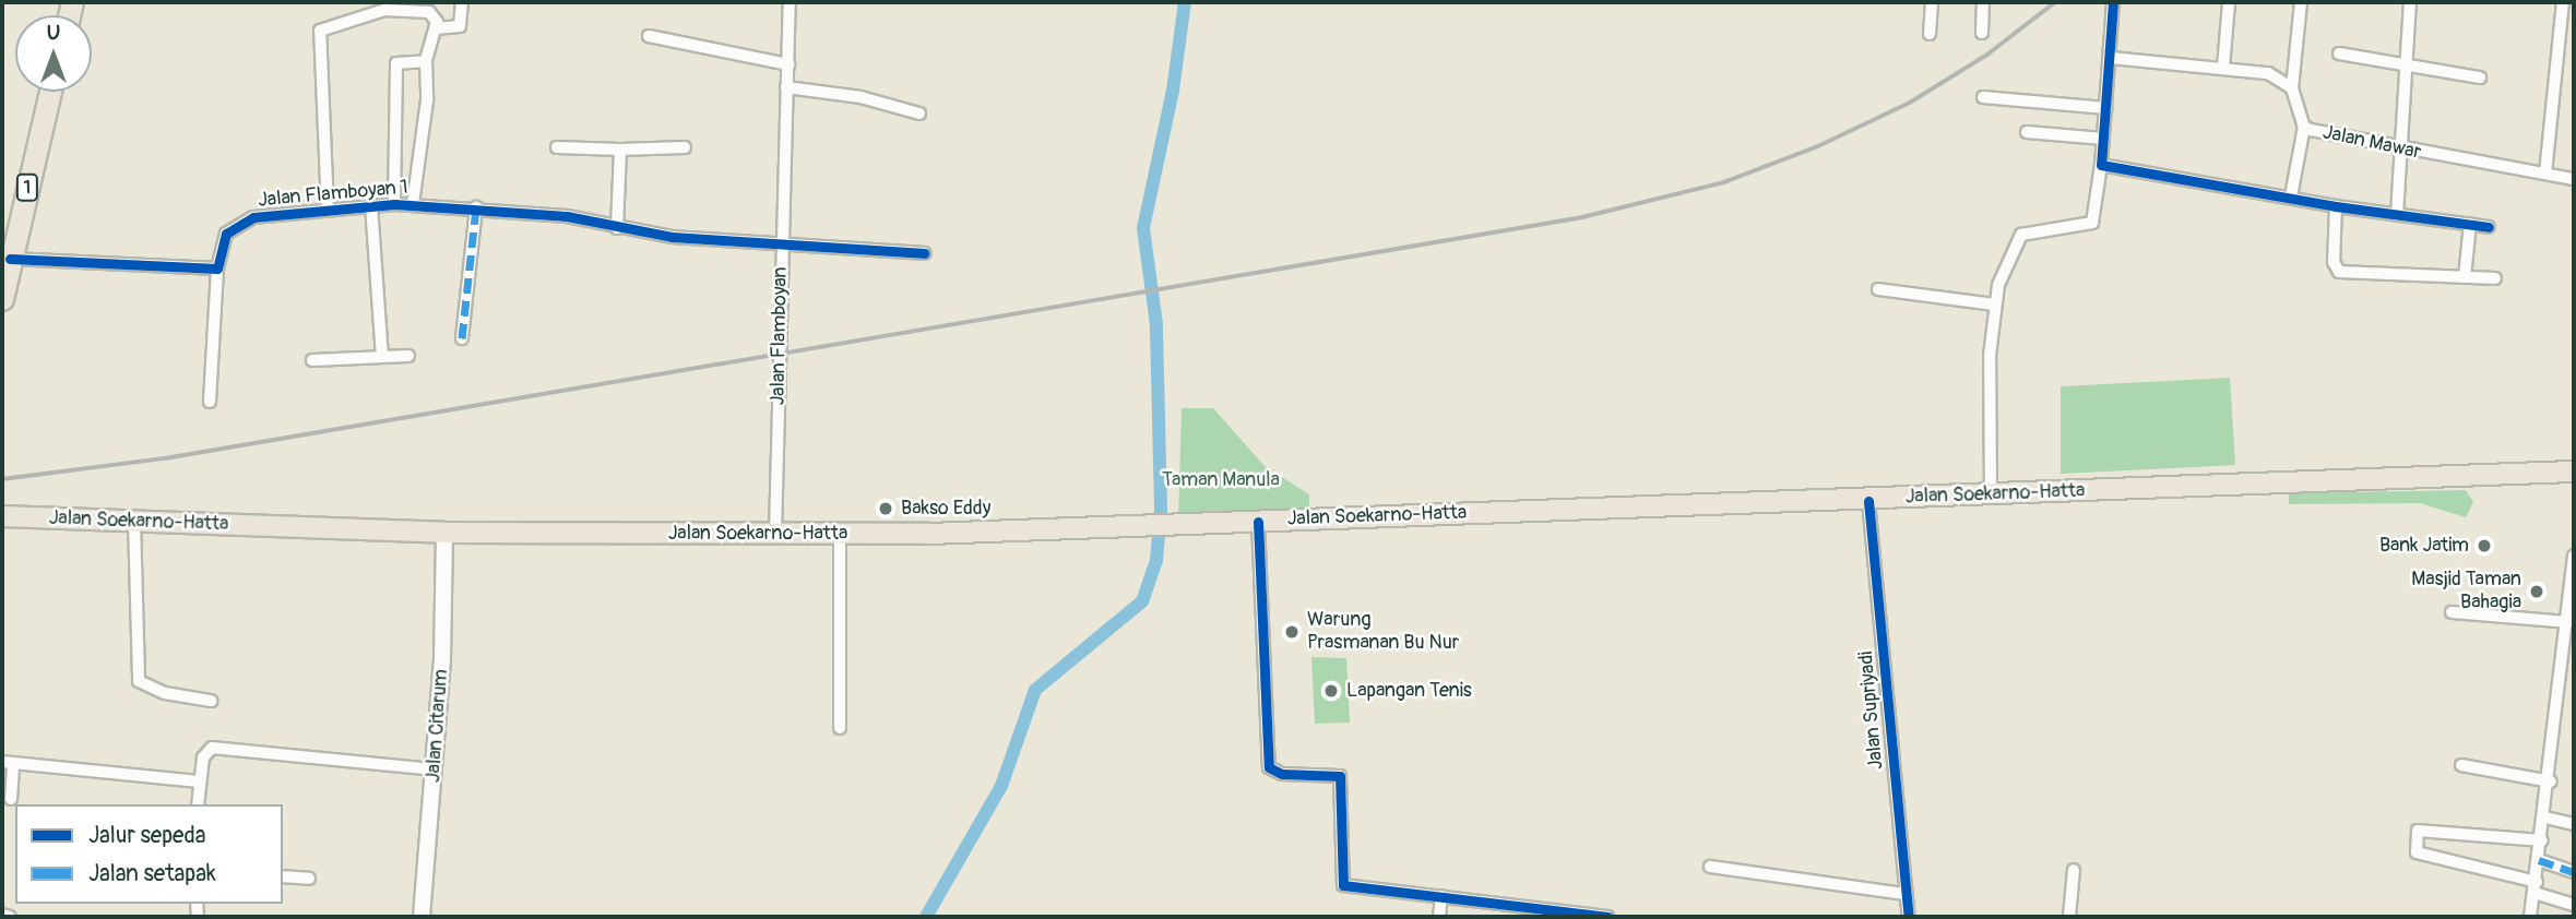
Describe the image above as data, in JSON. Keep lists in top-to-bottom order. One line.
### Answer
{"streets":{"highway":["1"],"main road":["Jalan Soekarno-Hatta"],"street":["Jalan Mawar","Jalan Flamboyan 1","Jalan Flamboyan","Jalan Supriyadi","Jalan Citarum"]},"crossings":[["Jalan Flamboyan 1","Jalan Flamboyan"],["Jalan Flamboyan","Jalan Soekarno-Hatta"],["Jalan Soekarno-Hatta","Jalan Supriyadi"],["Jalan Soekarno-Hatta","Jalan Citarum"]],"parks":["Taman Manula"],"places":["Bakso Eddy","Bank Jatim","Masjid Taman Bahagia","Warung Prasmanan Bu Nur","Lapangan Tenis"],"legend":["Jalur sepeda","Jalan setapak"],"north":"top"}
